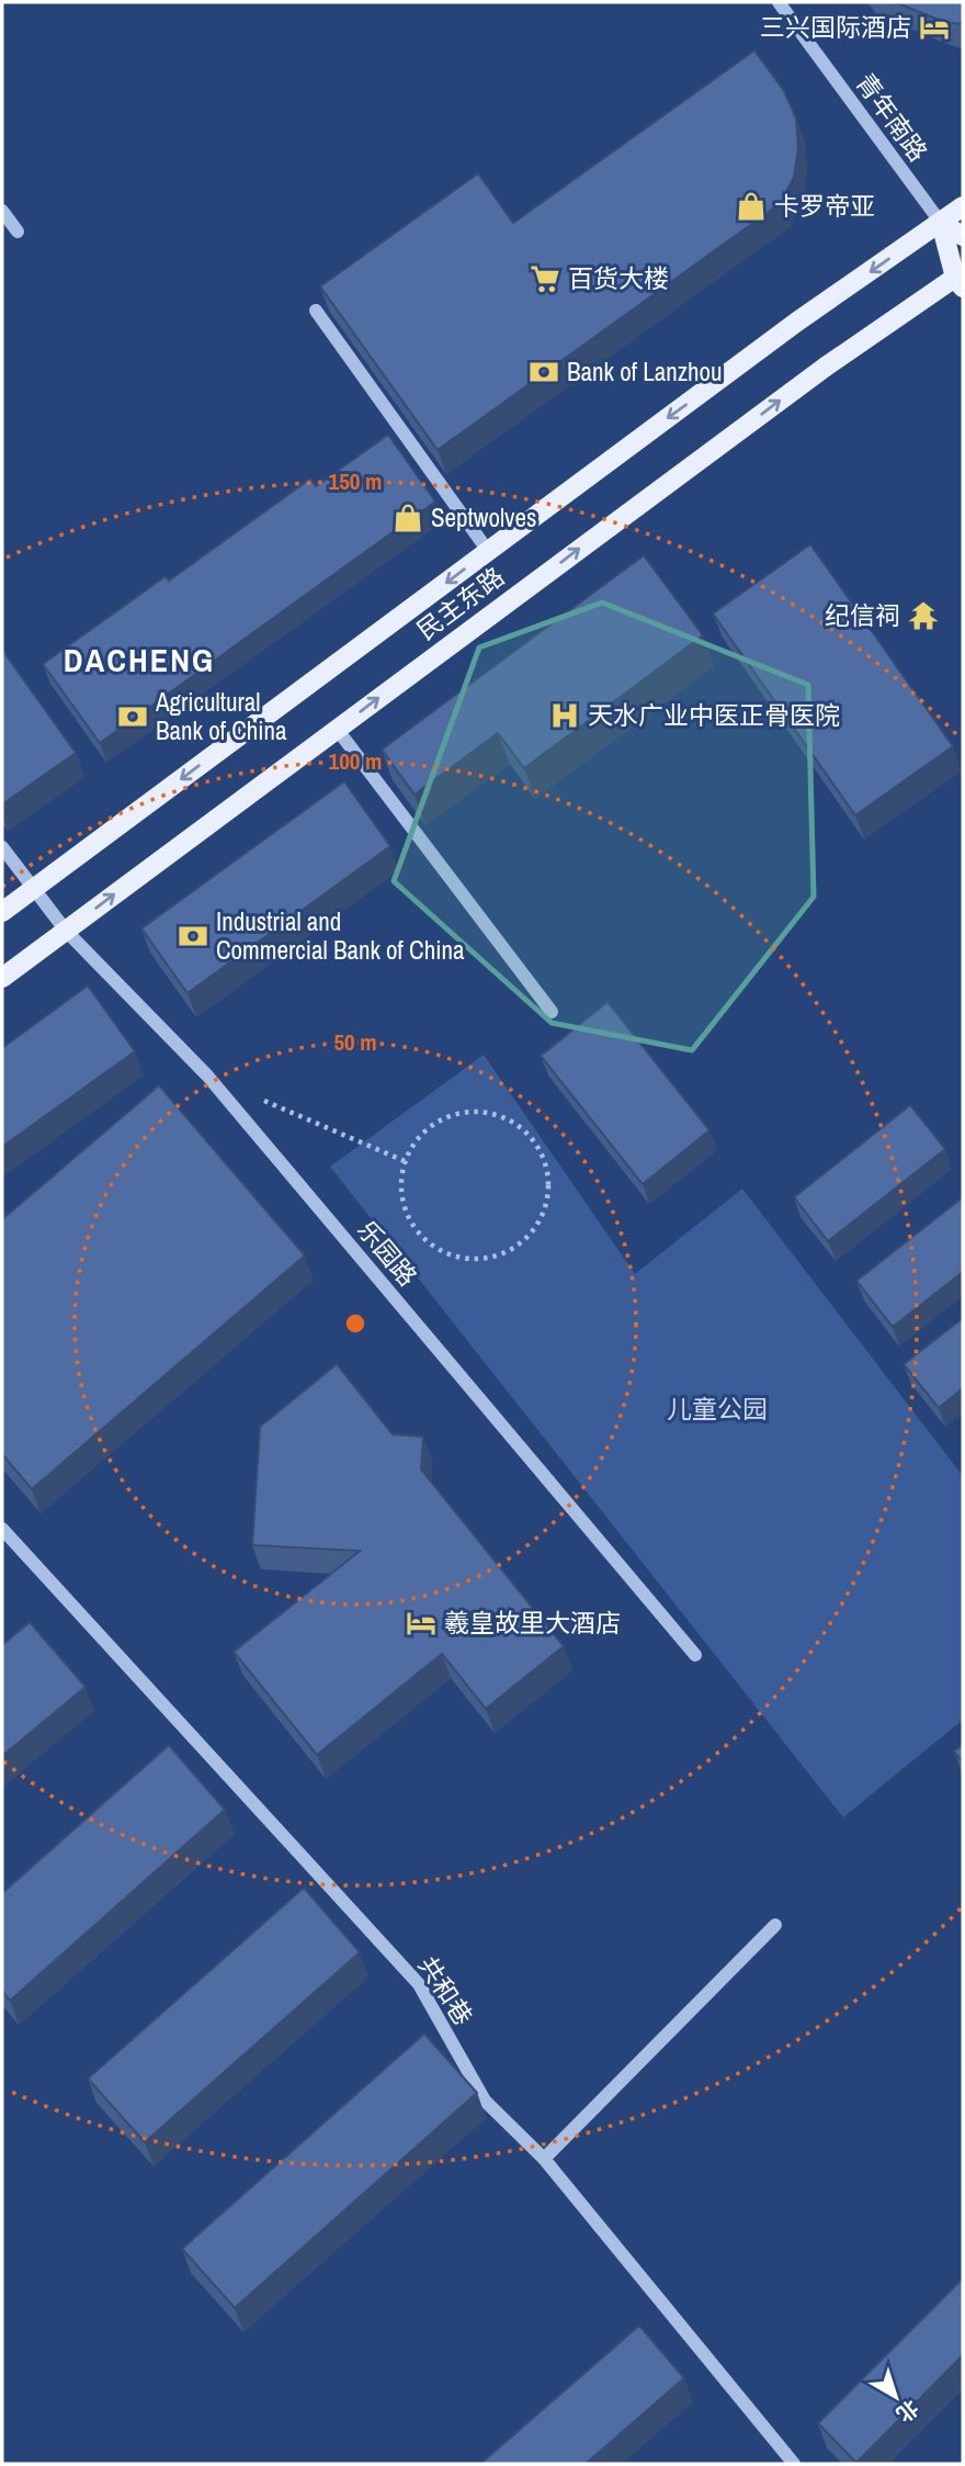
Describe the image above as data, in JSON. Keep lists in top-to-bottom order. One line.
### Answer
{"streets":{"main road":["民主东路"],"street":["青年南路","乐园路","共和巷"]},"crossings":[["青年南路","民主东路"],["民主东路","乐园路"]],"districts":["DACHENG"],"parks":["儿童公园"],"places":{"hotel":["三兴国际酒店","羲皇故里大酒店"],"shop":["卡罗帝亚","Septwolves"],"supermarket":["百货大楼"],"bank":["Bank of Lanzhou","Agricultural Bank of China","Industrial and Commercial Bank of China"],"temple":["纪信祠"],"hospital":["天水广业中医正骨医院"]},"north":"bottom right","rings":["150 m","100 m","50 m"]}
